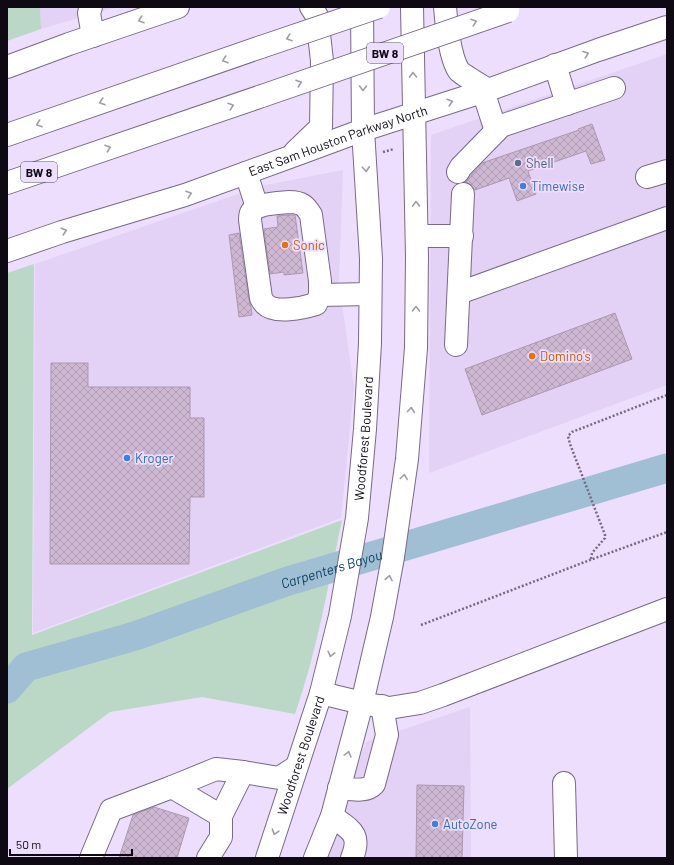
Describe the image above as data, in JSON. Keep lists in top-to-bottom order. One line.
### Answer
{"streets":{"main road":["BW 8","East Sam Houston Parkway North","Woodforest Boulevard"]},"crossings":[["East Sam Houston Parkway North","Woodforest Boulevard"]],"water":["Carpenters Bayou"],"places":["Shell","Timewise","Sonic","Domino's","Kroger","AutoZone"],"scale_bar":"50 m"}
